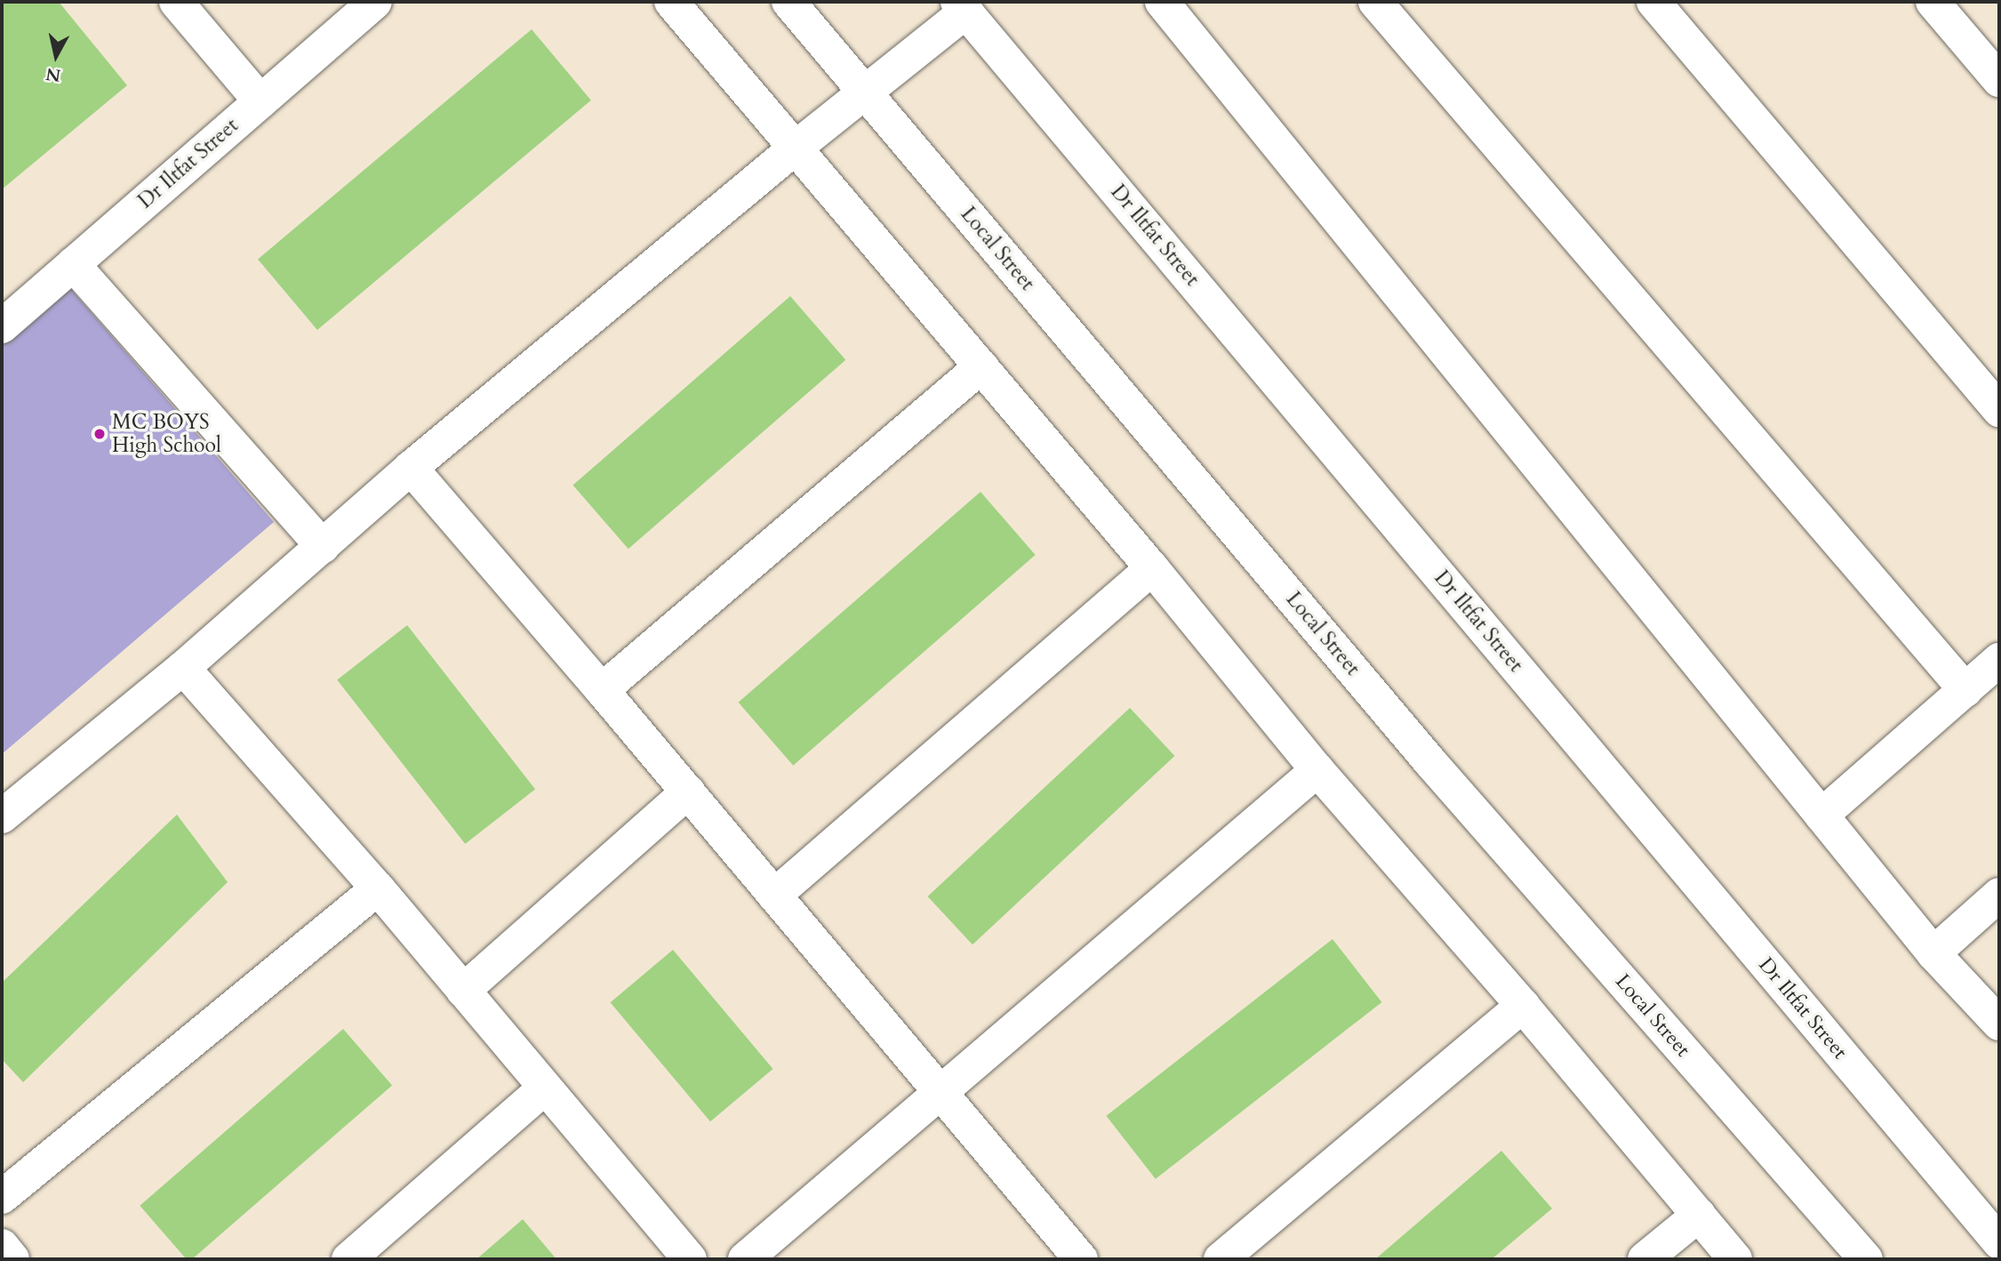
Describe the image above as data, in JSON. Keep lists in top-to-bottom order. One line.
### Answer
{"streets":{"street":["Dr Iltfat Street","Local Street"]},"places":["MC BOYS High School"],"north":"bottom"}
